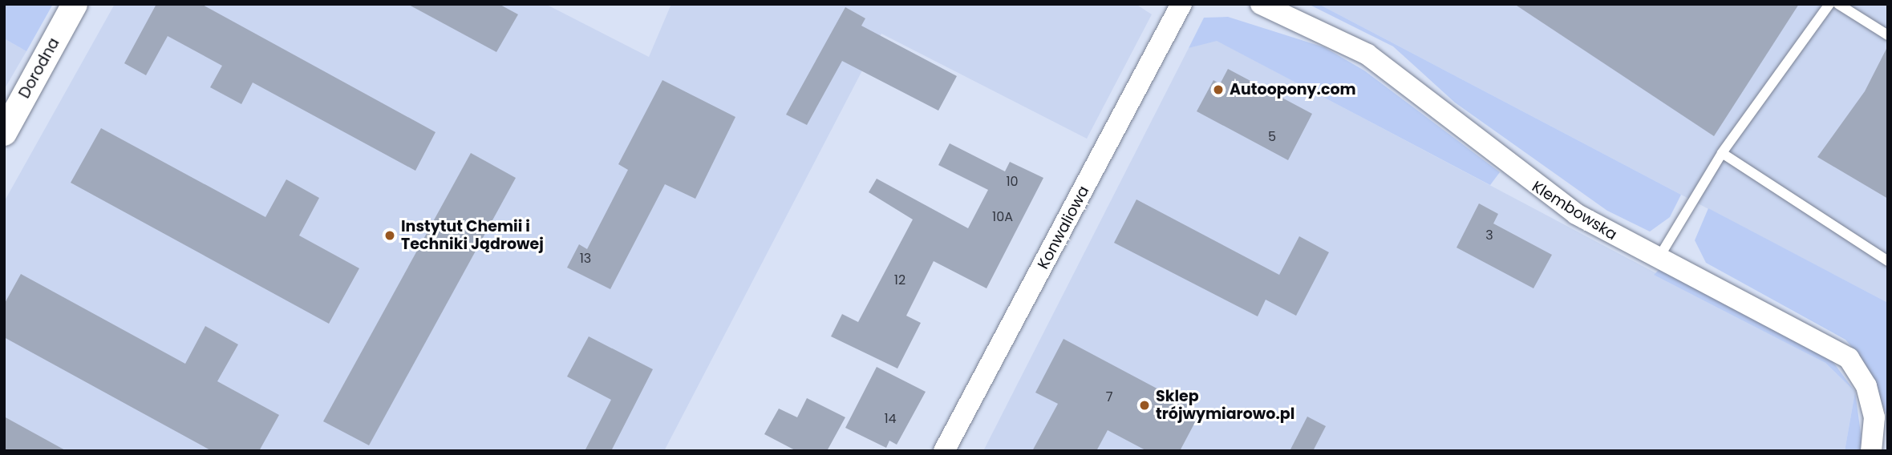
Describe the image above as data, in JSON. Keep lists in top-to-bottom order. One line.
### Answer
{"streets":{"street":["Dorodna","Klembowska","Konwaliowa"]},"places":["Autoopony.com","Instytut Chemii i Techniki Jądrowej","Sklep trójwymiarowo.pl"],"house_numbers":["5","10","10A","3","13","12","7","14"]}
